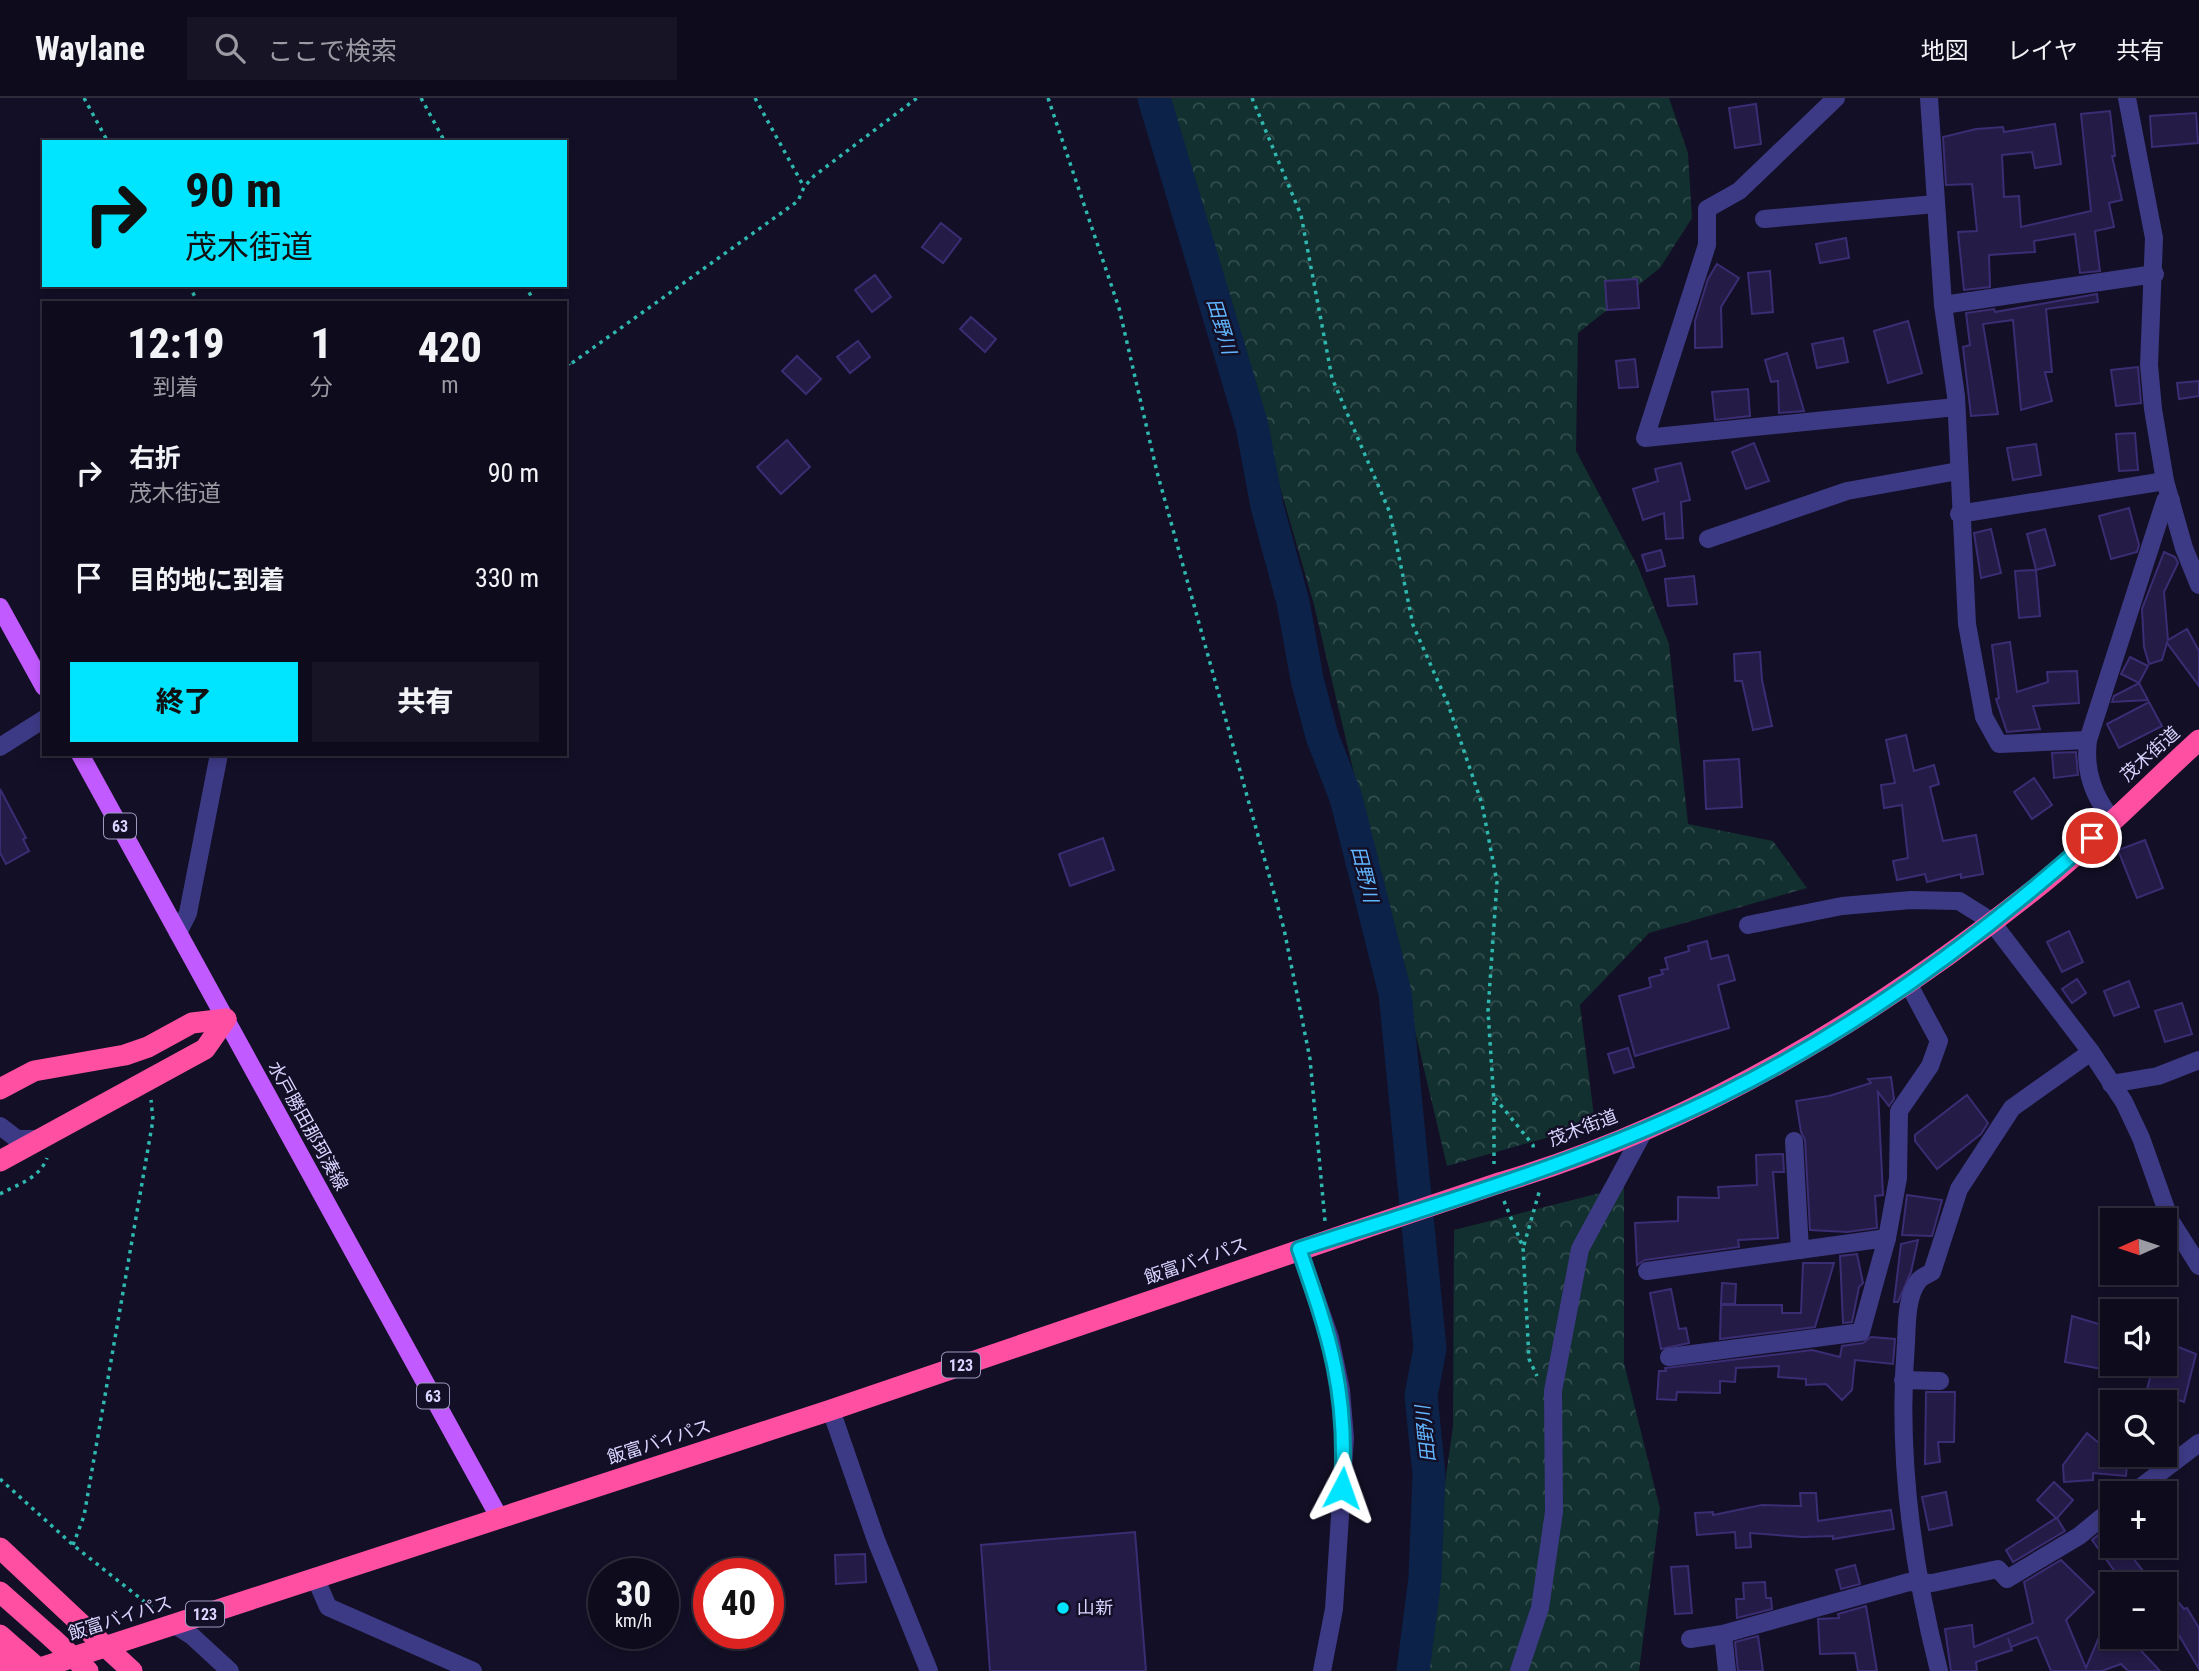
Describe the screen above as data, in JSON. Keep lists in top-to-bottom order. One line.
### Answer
{"streets":{"highway":["茂木街道","飯富バイパス","123"],"main road":["63","水戸勝田那珂湊線"]},"crossings":[["茂木街道","飯富バイパス"],["水戸勝田那珂湊線","飯富バイパス"]],"water":["田野川"],"places":["山新"],"north":"left","page":{"header":"Waylane","search":"ここで検索","nav":["地図","レイヤ","共有"],"turn":["90 m","茂木街道"],"eta":["12:19","到着","1","分","420","m"],"list":[{"name":"右折","note":"茂木街道","value":"90 m"},{"name":"目的地に到着","value":"330 m"}],"buttons":["終了","共有"],"map_buttons":["+","−"],"speed":"30 km/h","limit":"40"}}
